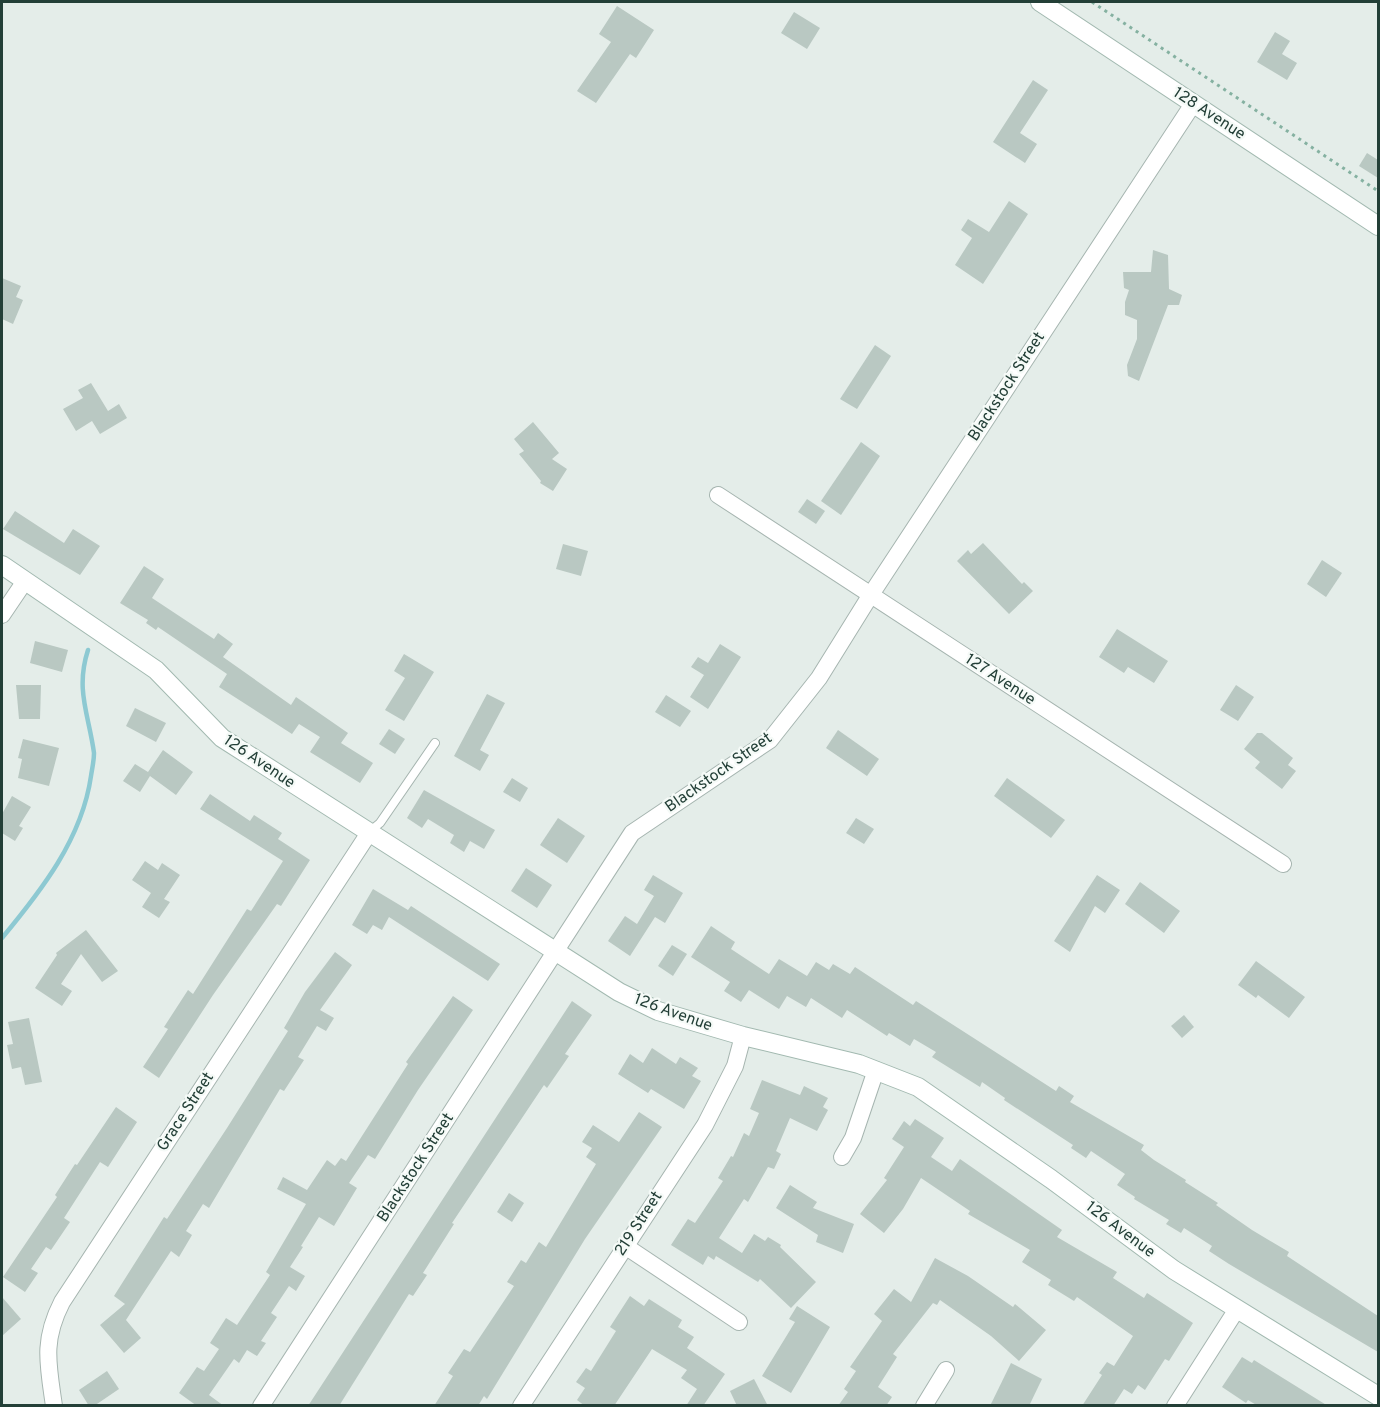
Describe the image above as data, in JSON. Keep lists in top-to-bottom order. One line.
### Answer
{"streets":{"street":["128 Avenue","Blackstock Street","127 Avenue","126 Avenue","Grace Street","219 Street"]},"crossings":[["128 Avenue","Blackstock Street"],["Blackstock Street","127 Avenue"],["Blackstock Street","126 Avenue"],["126 Avenue","Grace Street"],["126 Avenue","219 Street"]]}
